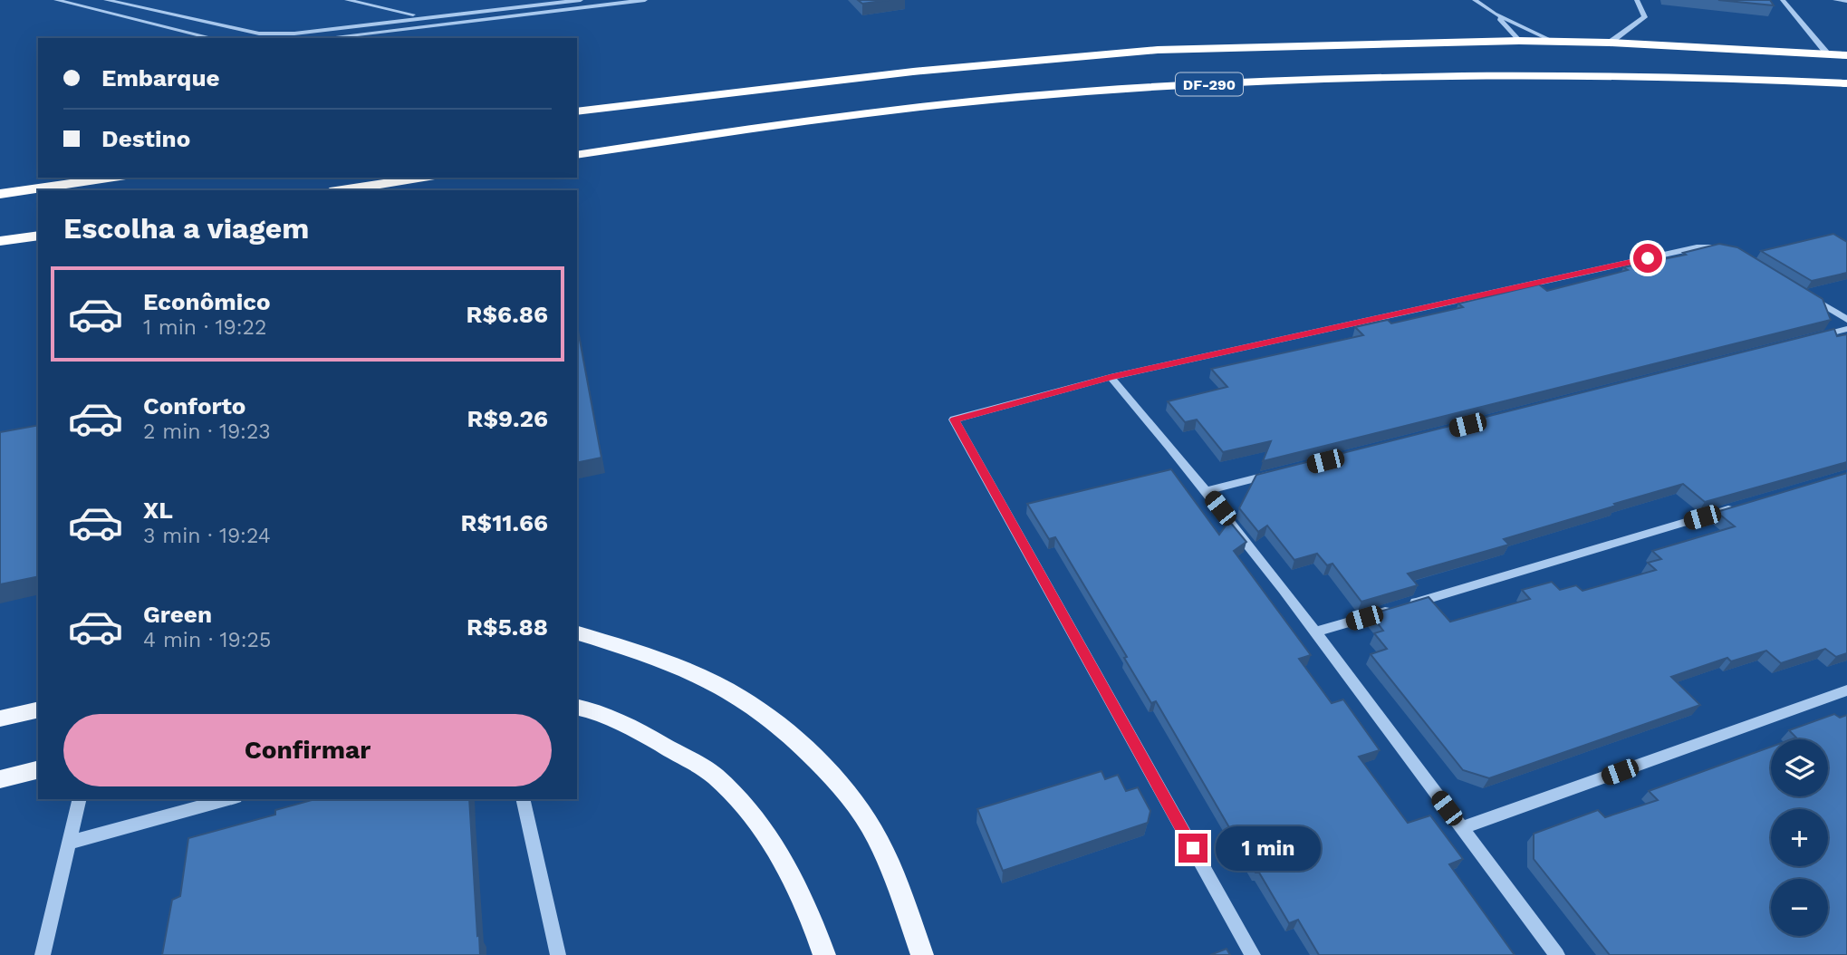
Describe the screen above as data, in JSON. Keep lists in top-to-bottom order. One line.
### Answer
{"streets":{"highway":["DF-290"]},"page":{"banner":["Embarque","Destino"],"heading":"Escolha a viagem","list":[{"name":"Econômico","note":"1 min · 19:22","value":"R$6.86"},{"name":"Conforto","note":"2 min · 19:23","value":"R$9.26"},{"name":"XL","note":"3 min · 19:24","value":"R$11.66"},{"name":"Green","note":"4 min · 19:25","value":"R$5.88"}],"buttons":"Confirmar","map_buttons":["+","−"],"bubble":"1 min"}}
